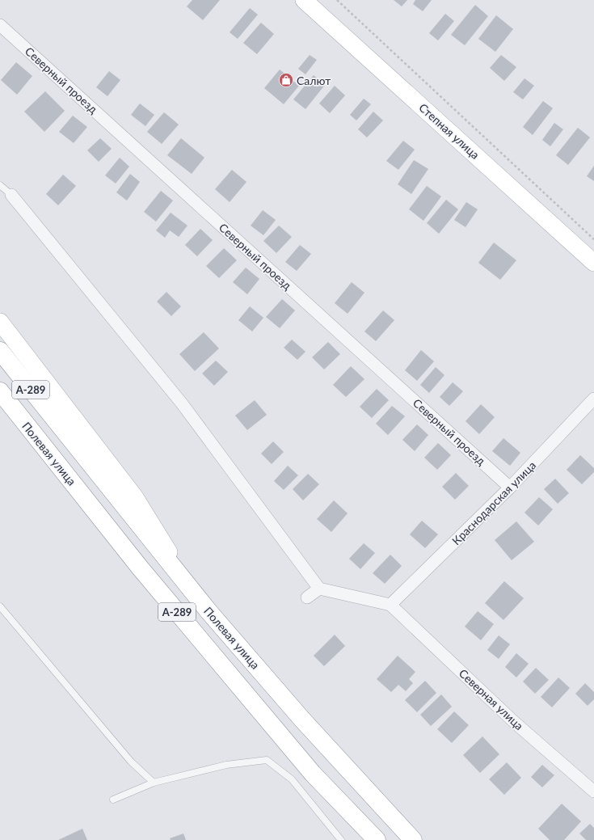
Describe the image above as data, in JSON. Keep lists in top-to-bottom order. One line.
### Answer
{"streets":{"highway":["А-289","Полевая улица"],"main road":["Степная улица"],"street":["Северный проезд","Краснодарская улица","Северная улица"]},"crossings":[["Северный проезд","Краснодарская улица"],["Краснодарская улица","Северная улица"]],"places":{"shop":["Салют"]}}
